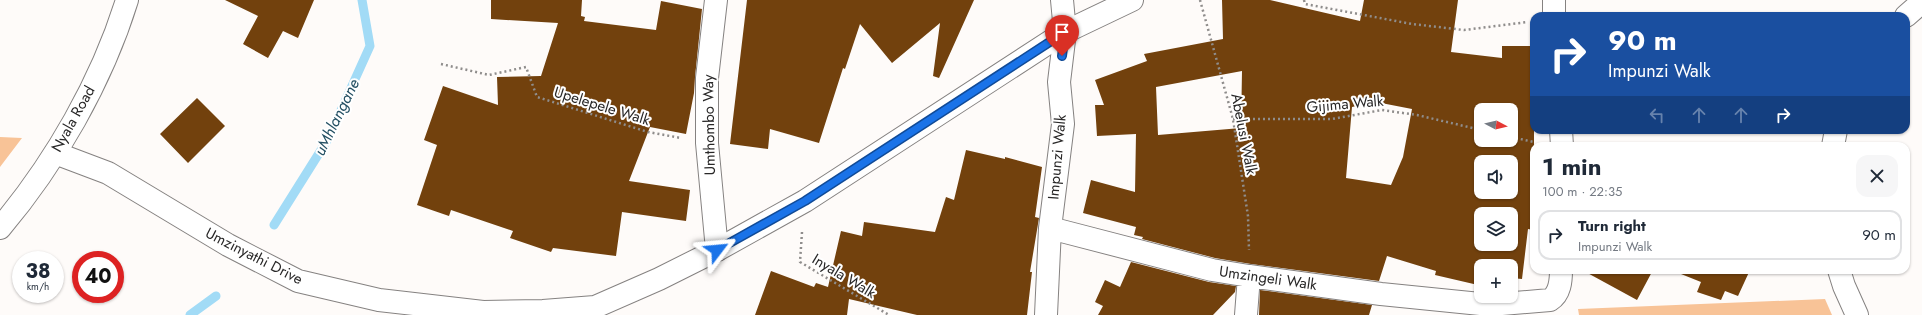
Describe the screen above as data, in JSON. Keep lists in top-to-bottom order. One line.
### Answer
{"streets":{"street":["Nyala Road","Umthombo Way","Impunzi Walk","Umzinyathi Drive","Umzingeli Walk"],"path":["Gijima Walk","Upelepele Walk","Abelusi Walk","Inyala Walk"]},"crossings":[["Gijima Walk","Abelusi Walk"],["Upelepele Walk","Umthombo Way"],["Nyala Road","Umzinyathi Drive"],["Umthombo Way","Umzinyathi Drive"],["Abelusi Walk","Umzingeli Walk"],["Impunzi Walk","Umzinyathi Drive"],["Impunzi Walk","Umzingeli Walk"],["Umzinyathi Drive","Inyala Walk"]],"water":["uMhlangane"],"north":"right","page":{"turn":["90 m","Impunzi Walk"],"map_buttons":"+","heading":["1 min","100 m · 22:35"],"list":[{"name":"Turn right","note":"Impunzi Walk","value":"90 m"}],"speed":"38 km/h","limit":"40"}}
